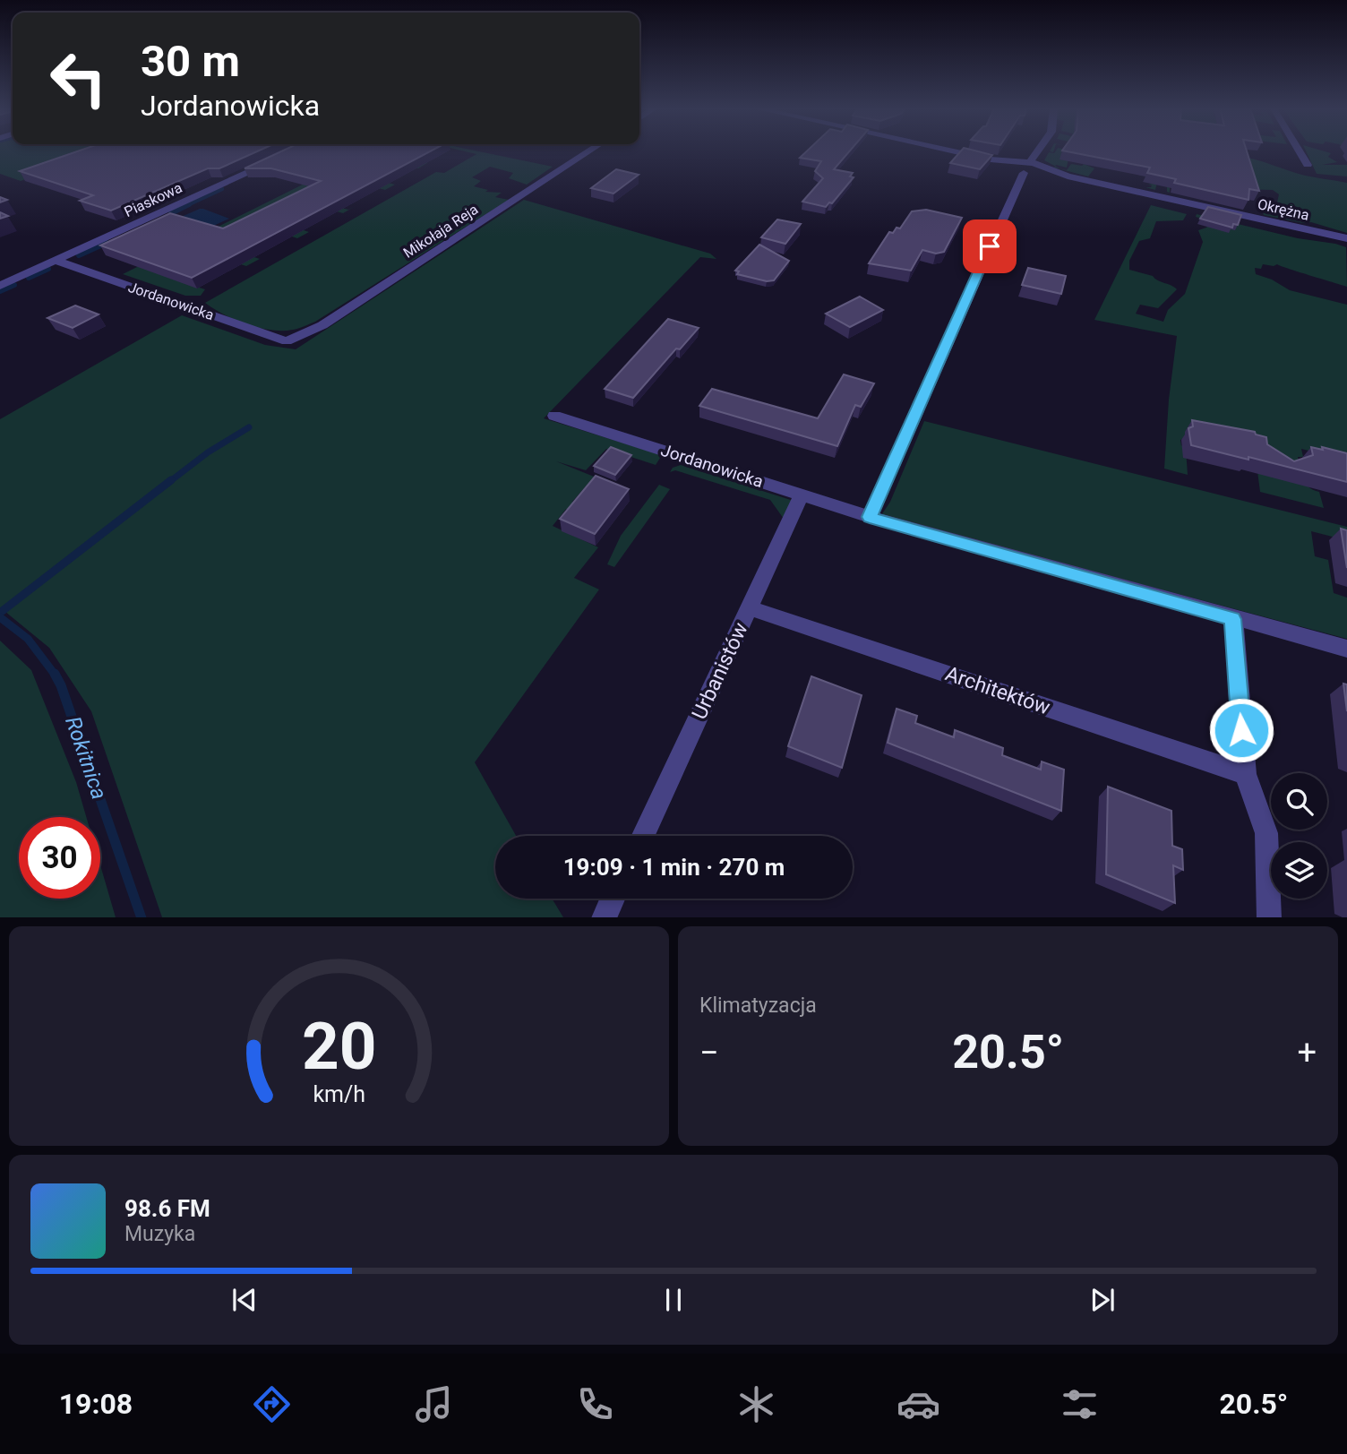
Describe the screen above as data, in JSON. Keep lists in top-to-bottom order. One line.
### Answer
{"streets":{"street":["Piaskowa","Okrężna","Mikołaja Reja","Jordanowicka","Urbanistów","Architektów"]},"crossings":[["Piaskowa","Jordanowicka"],["Mikołaja Reja","Jordanowicka"],["Jordanowicka","Urbanistów"],["Urbanistów","Architektów"]],"water":["Rokitnica"],"page":{"turn":["30 m","Jordanowicka"],"limit":"30","trip":"19:09 · 1 min · 270 m","tile":"Klimatyzacja","heat":["−","20.5°","+"],"song":["98.6 FM","Muzyka"],"tabs":["19:08","20.5°"],"gauge":["20","km/h"]}}
